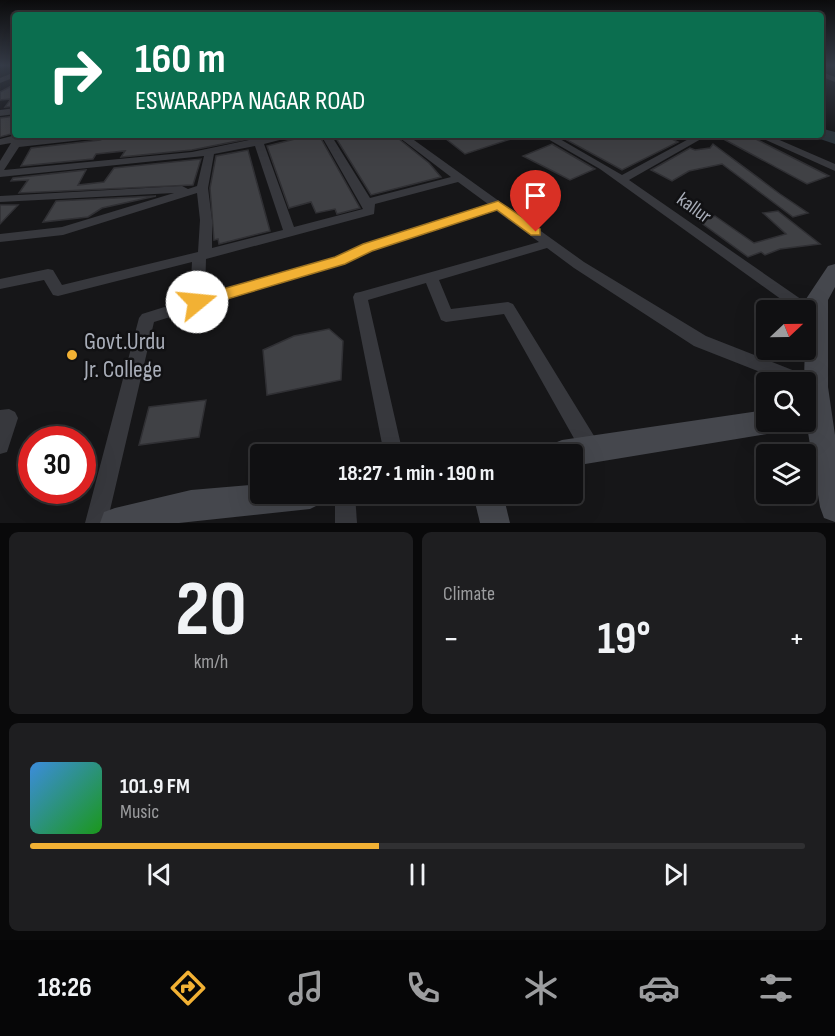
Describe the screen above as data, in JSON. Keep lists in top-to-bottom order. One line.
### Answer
{"streets":{"street":["kallur"]},"places":["Govt.Urdu Jr. College"],"north":"right","page":{"turn":["160 m","ESWARAPPA NAGAR ROAD"],"limit":"30","trip":"18:27 · 1 min · 190 m","tile":[["20","km/h"],"Climate"],"heat":["−","19°","+"],"song":["101.9 FM","Music"],"tabs":"18:26"}}
